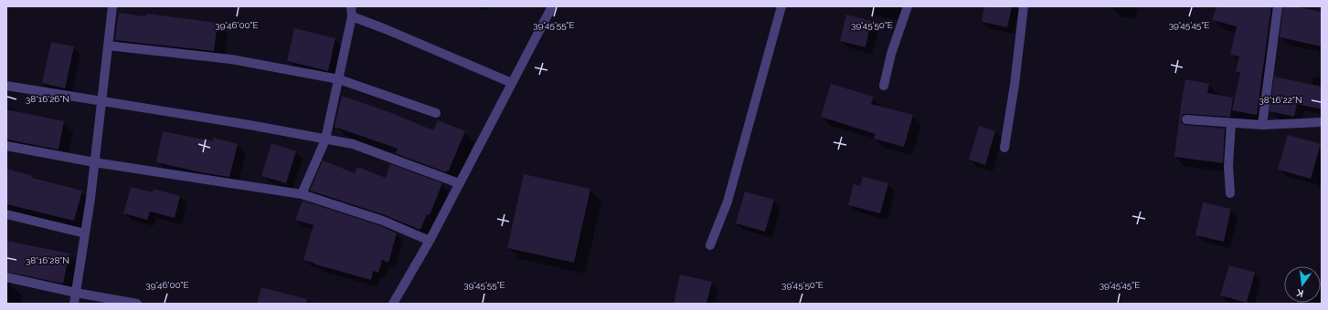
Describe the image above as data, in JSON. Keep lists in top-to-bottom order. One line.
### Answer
{"north":"bottom","coordinates":["39°46'00\"E","39°45'55\"E","39°45'50\"E","39°45'45\"E","38°16'26\"N","38°16'22\"N","38°16'28\"N"]}
